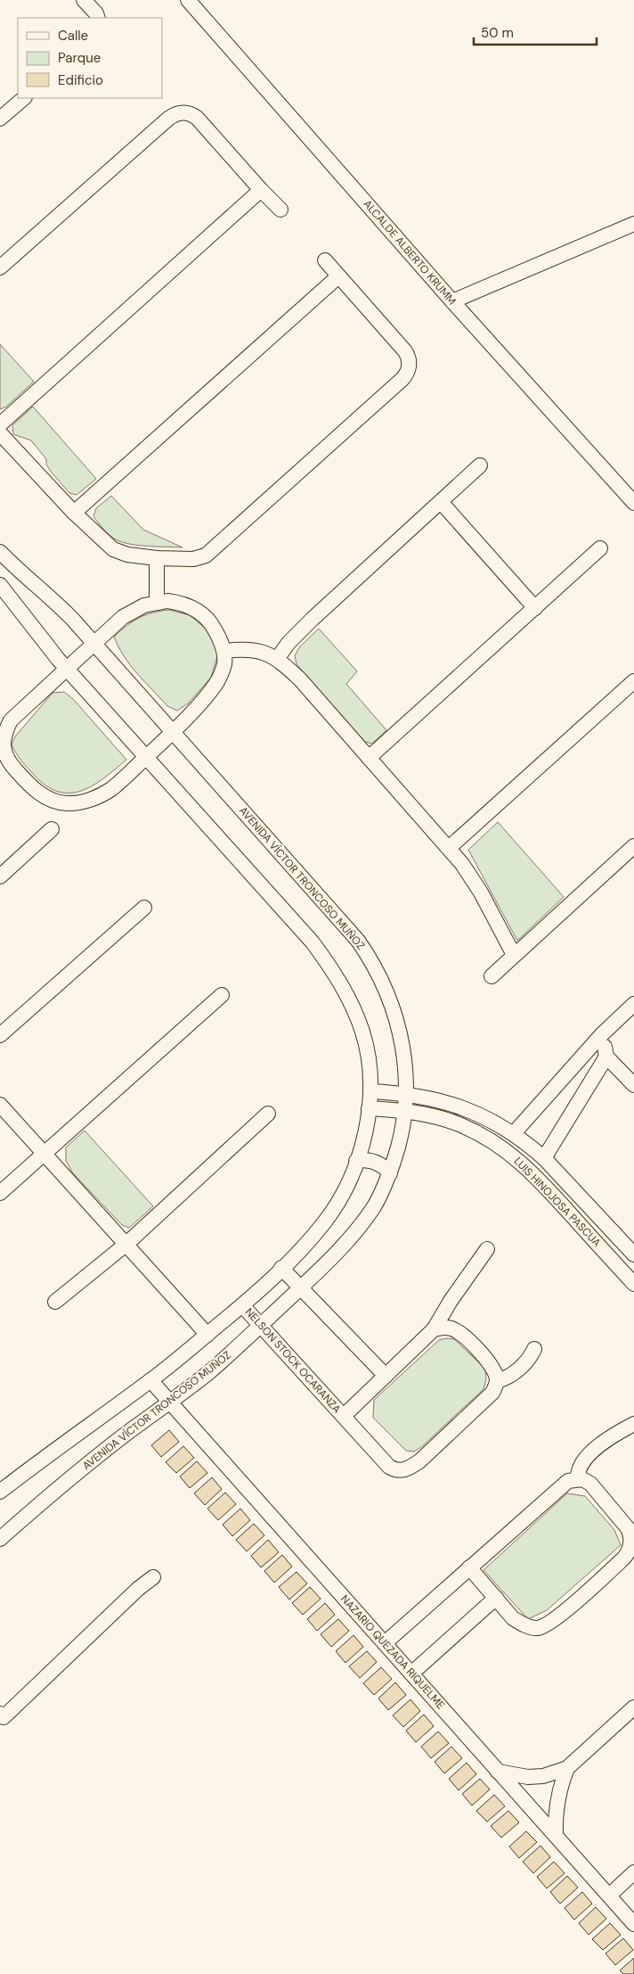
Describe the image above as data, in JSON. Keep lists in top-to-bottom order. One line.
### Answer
{"streets":{"street":["ALCALDE ALBERTO KRUMM","AVENIDA VÍCTOR TRONCOSO MUÑOZ","LUIS HINOJOSA PASCUA","NELSON STOCK OCARANZA","NAZARIO QUEZADA RIQUELME"]},"crossings":[["AVENIDA VÍCTOR TRONCOSO MUÑOZ","LUIS HINOJOSA PASCUA"],["AVENIDA VÍCTOR TRONCOSO MUÑOZ","NELSON STOCK OCARANZA"],["AVENIDA VÍCTOR TRONCOSO MUÑOZ","NAZARIO QUEZADA RIQUELME"]],"legend":["Calle","Parque","Edificio"],"scale_bar":"50 m"}
